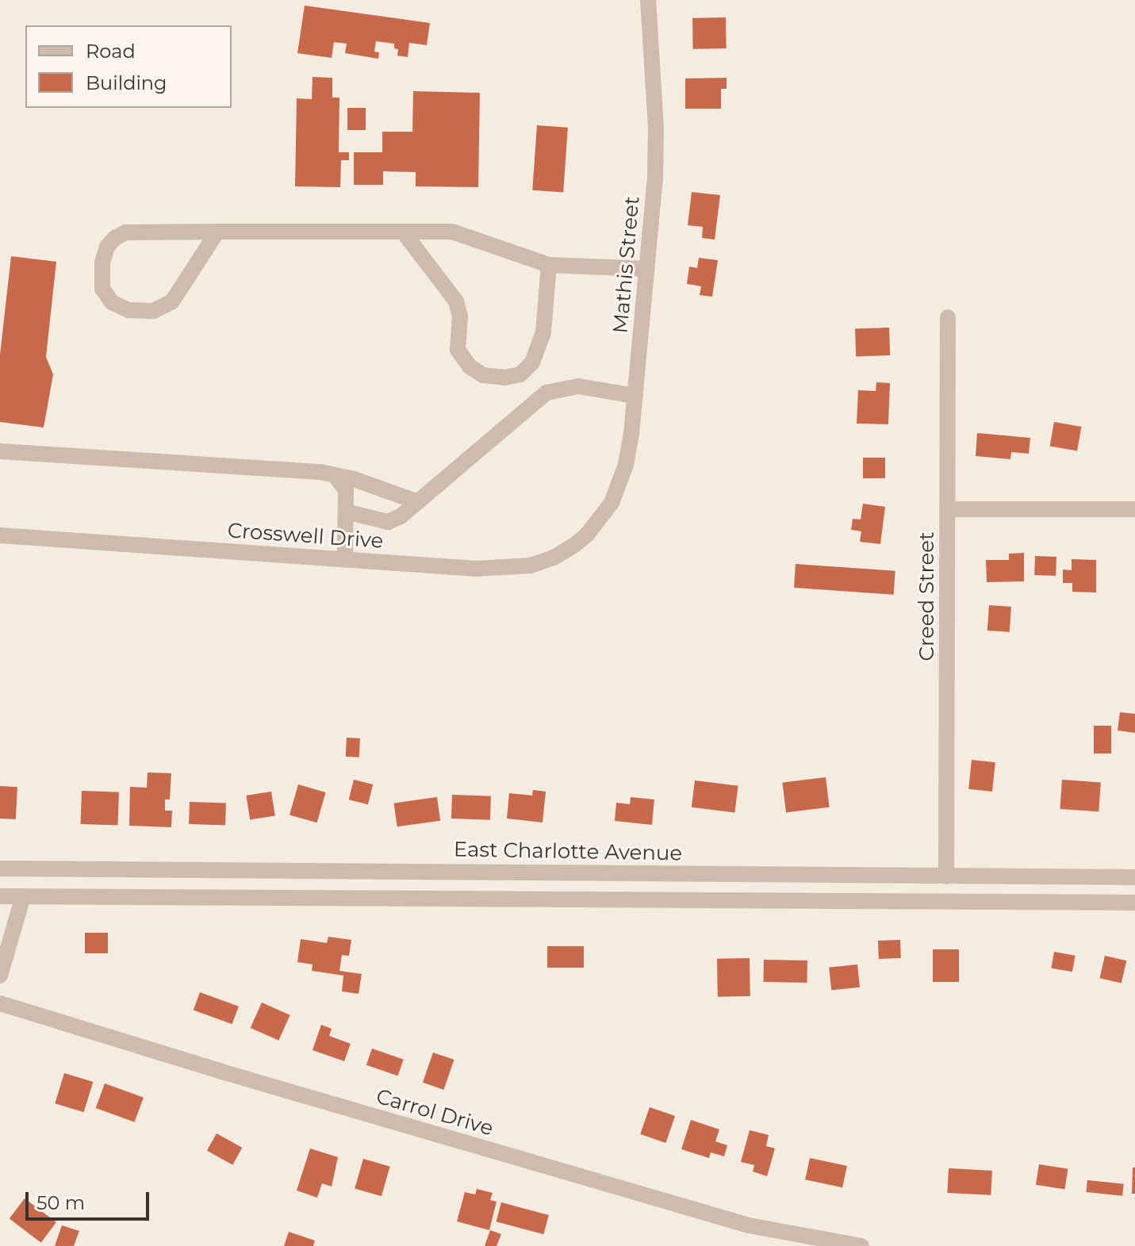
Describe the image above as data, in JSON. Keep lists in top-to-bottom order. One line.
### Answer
{"streets":{"street":["Mathis Street","Crosswell Drive","Creed Street","East Charlotte Avenue","Carrol Drive"]},"crossings":[["Mathis Street","Crosswell Drive"],["Creed Street","East Charlotte Avenue"]],"legend":["Road","Building"],"scale_bar":"50 m"}
